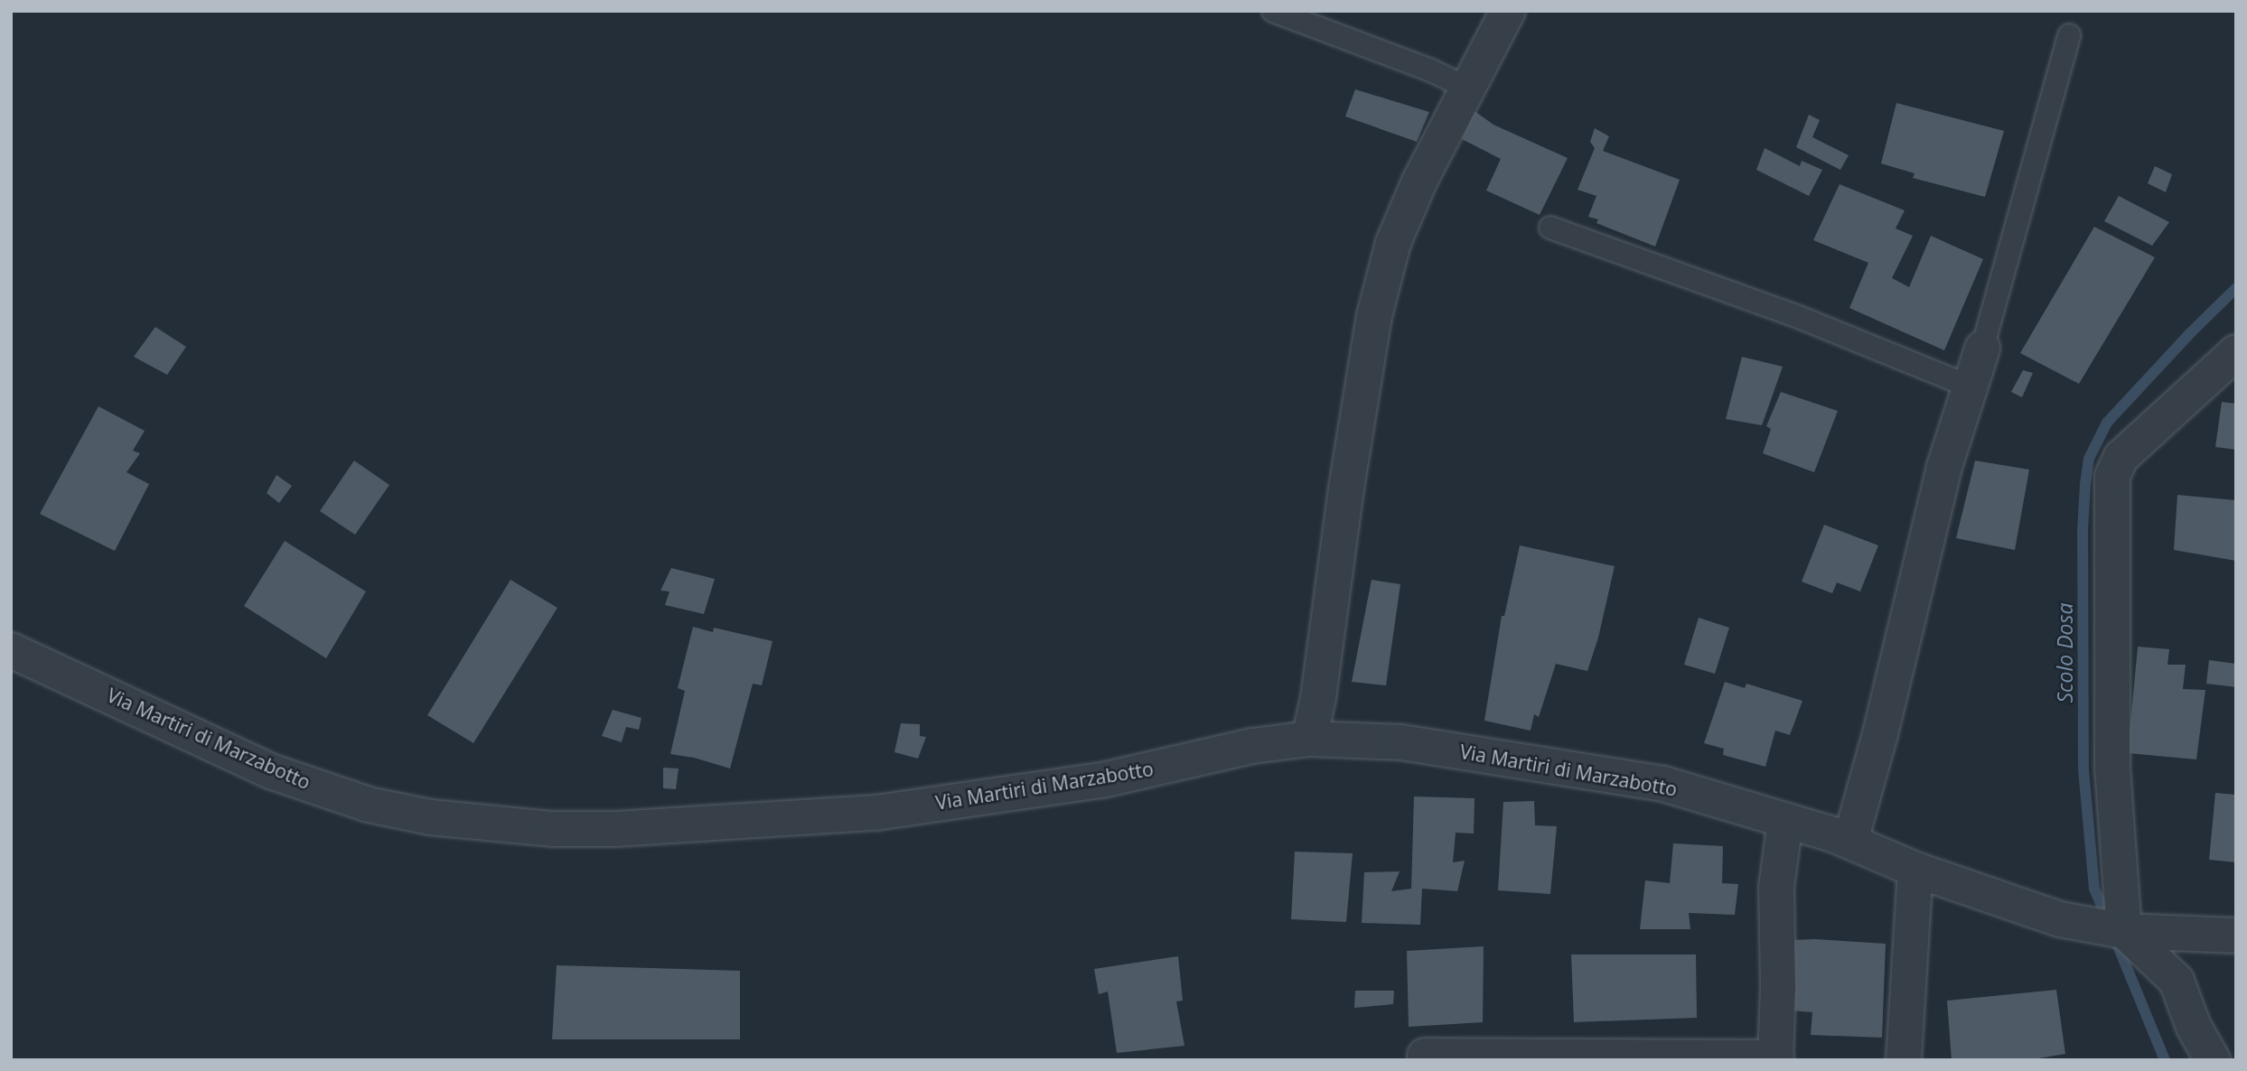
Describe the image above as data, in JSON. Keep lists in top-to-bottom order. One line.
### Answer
{"streets":{"street":["Via Martiri di Marzabotto"]},"water":["Scolo Dosa"]}
